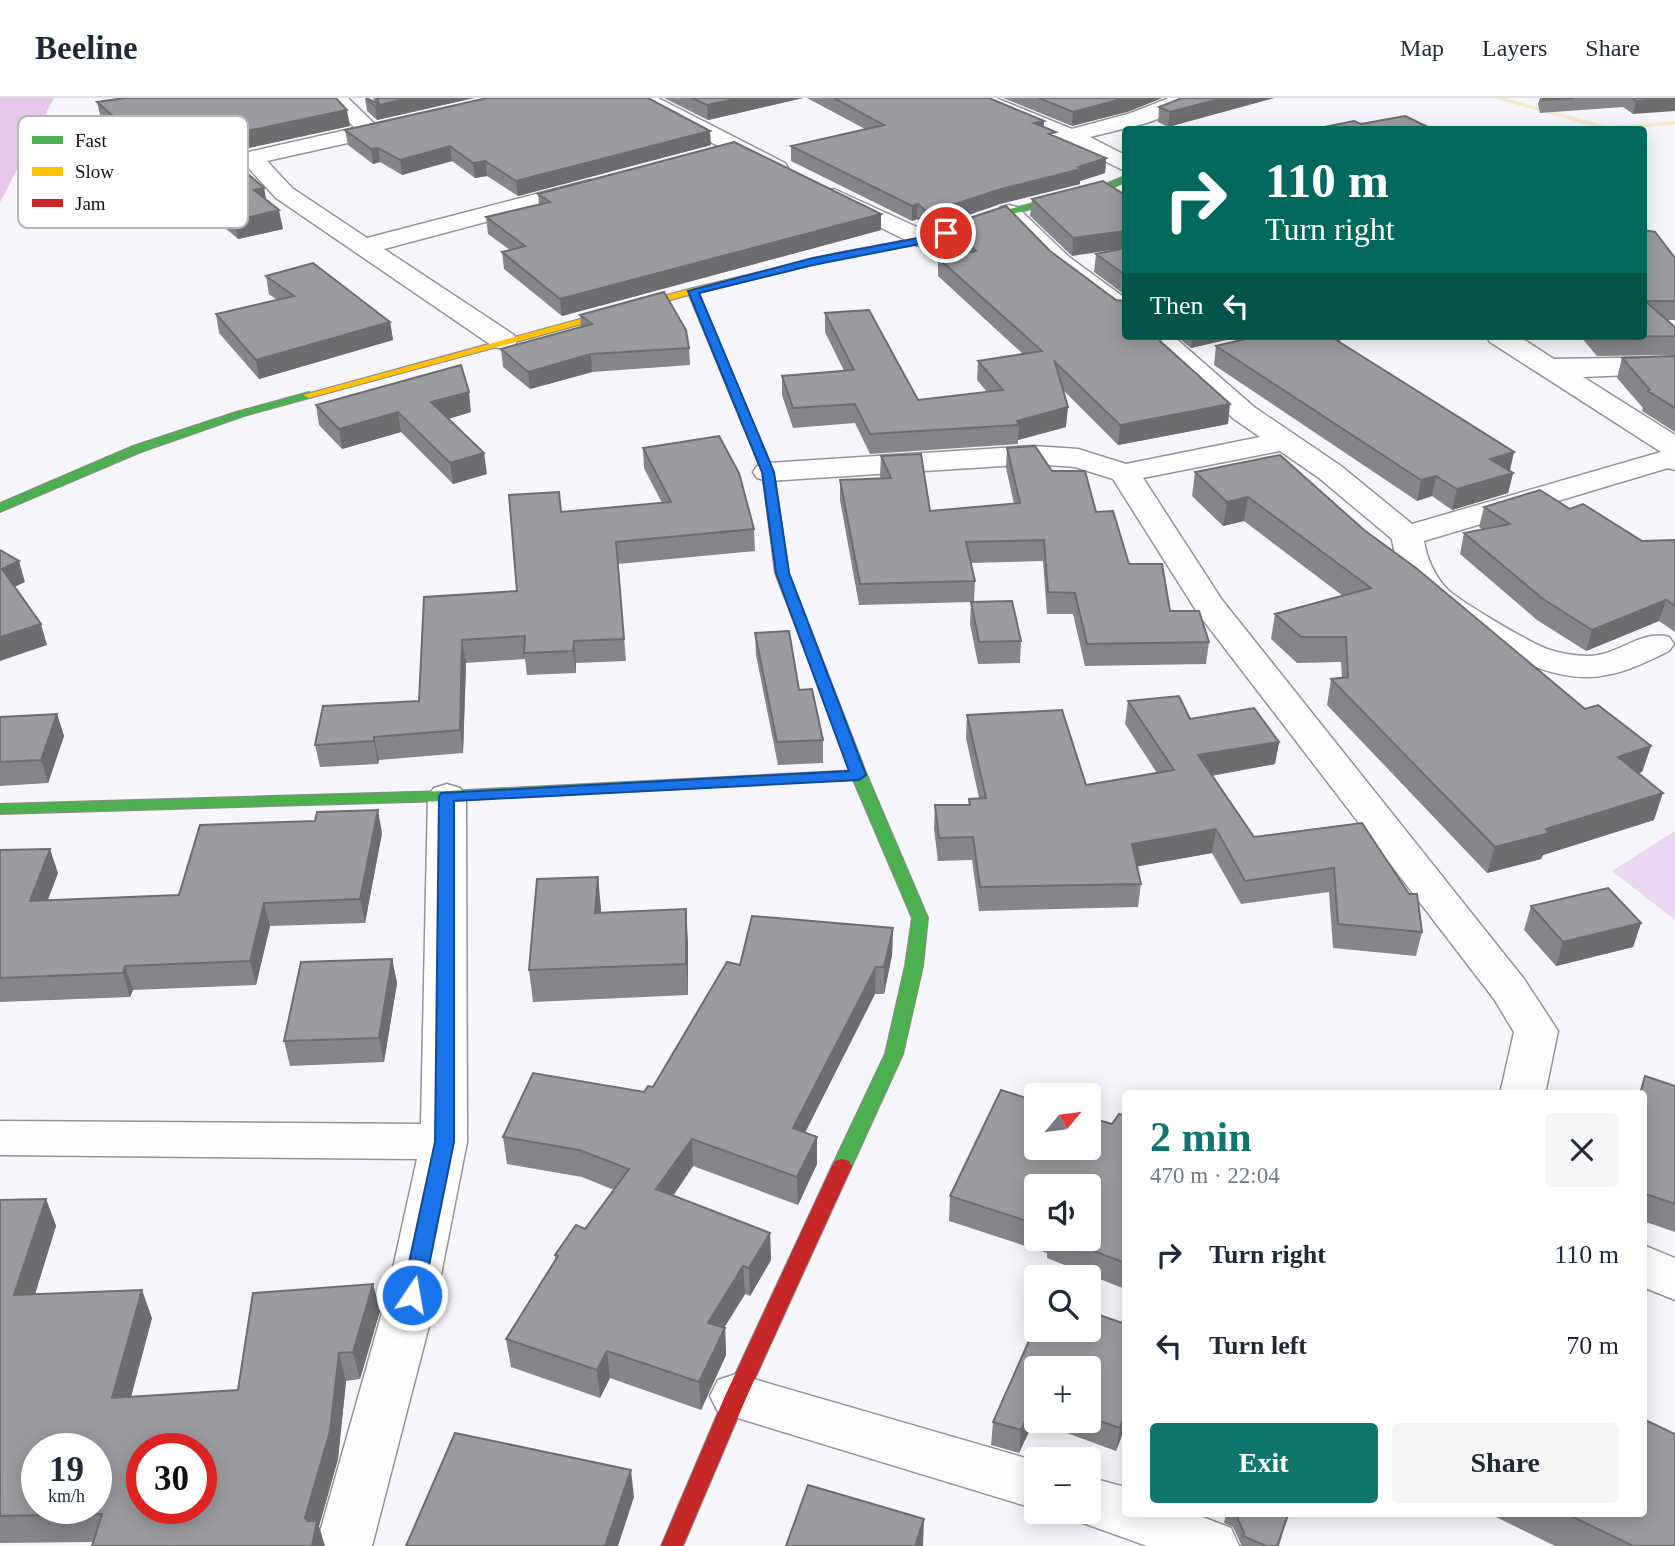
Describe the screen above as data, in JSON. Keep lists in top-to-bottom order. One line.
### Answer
{"legend":["Fast","Slow","Jam"],"north":"top right","page":{"header":"Beeline","nav":["Map","Layers","Share"],"turn":["110 m","Turn right"],"then":"Then","map_buttons":["+","−"],"heading":["2 min","470 m · 22:04"],"list":[{"name":"Turn right","value":"110 m"},{"name":"Turn left","value":"70 m"}],"buttons":["Exit","Share"],"speed":"19 km/h","limit":"30"}}
